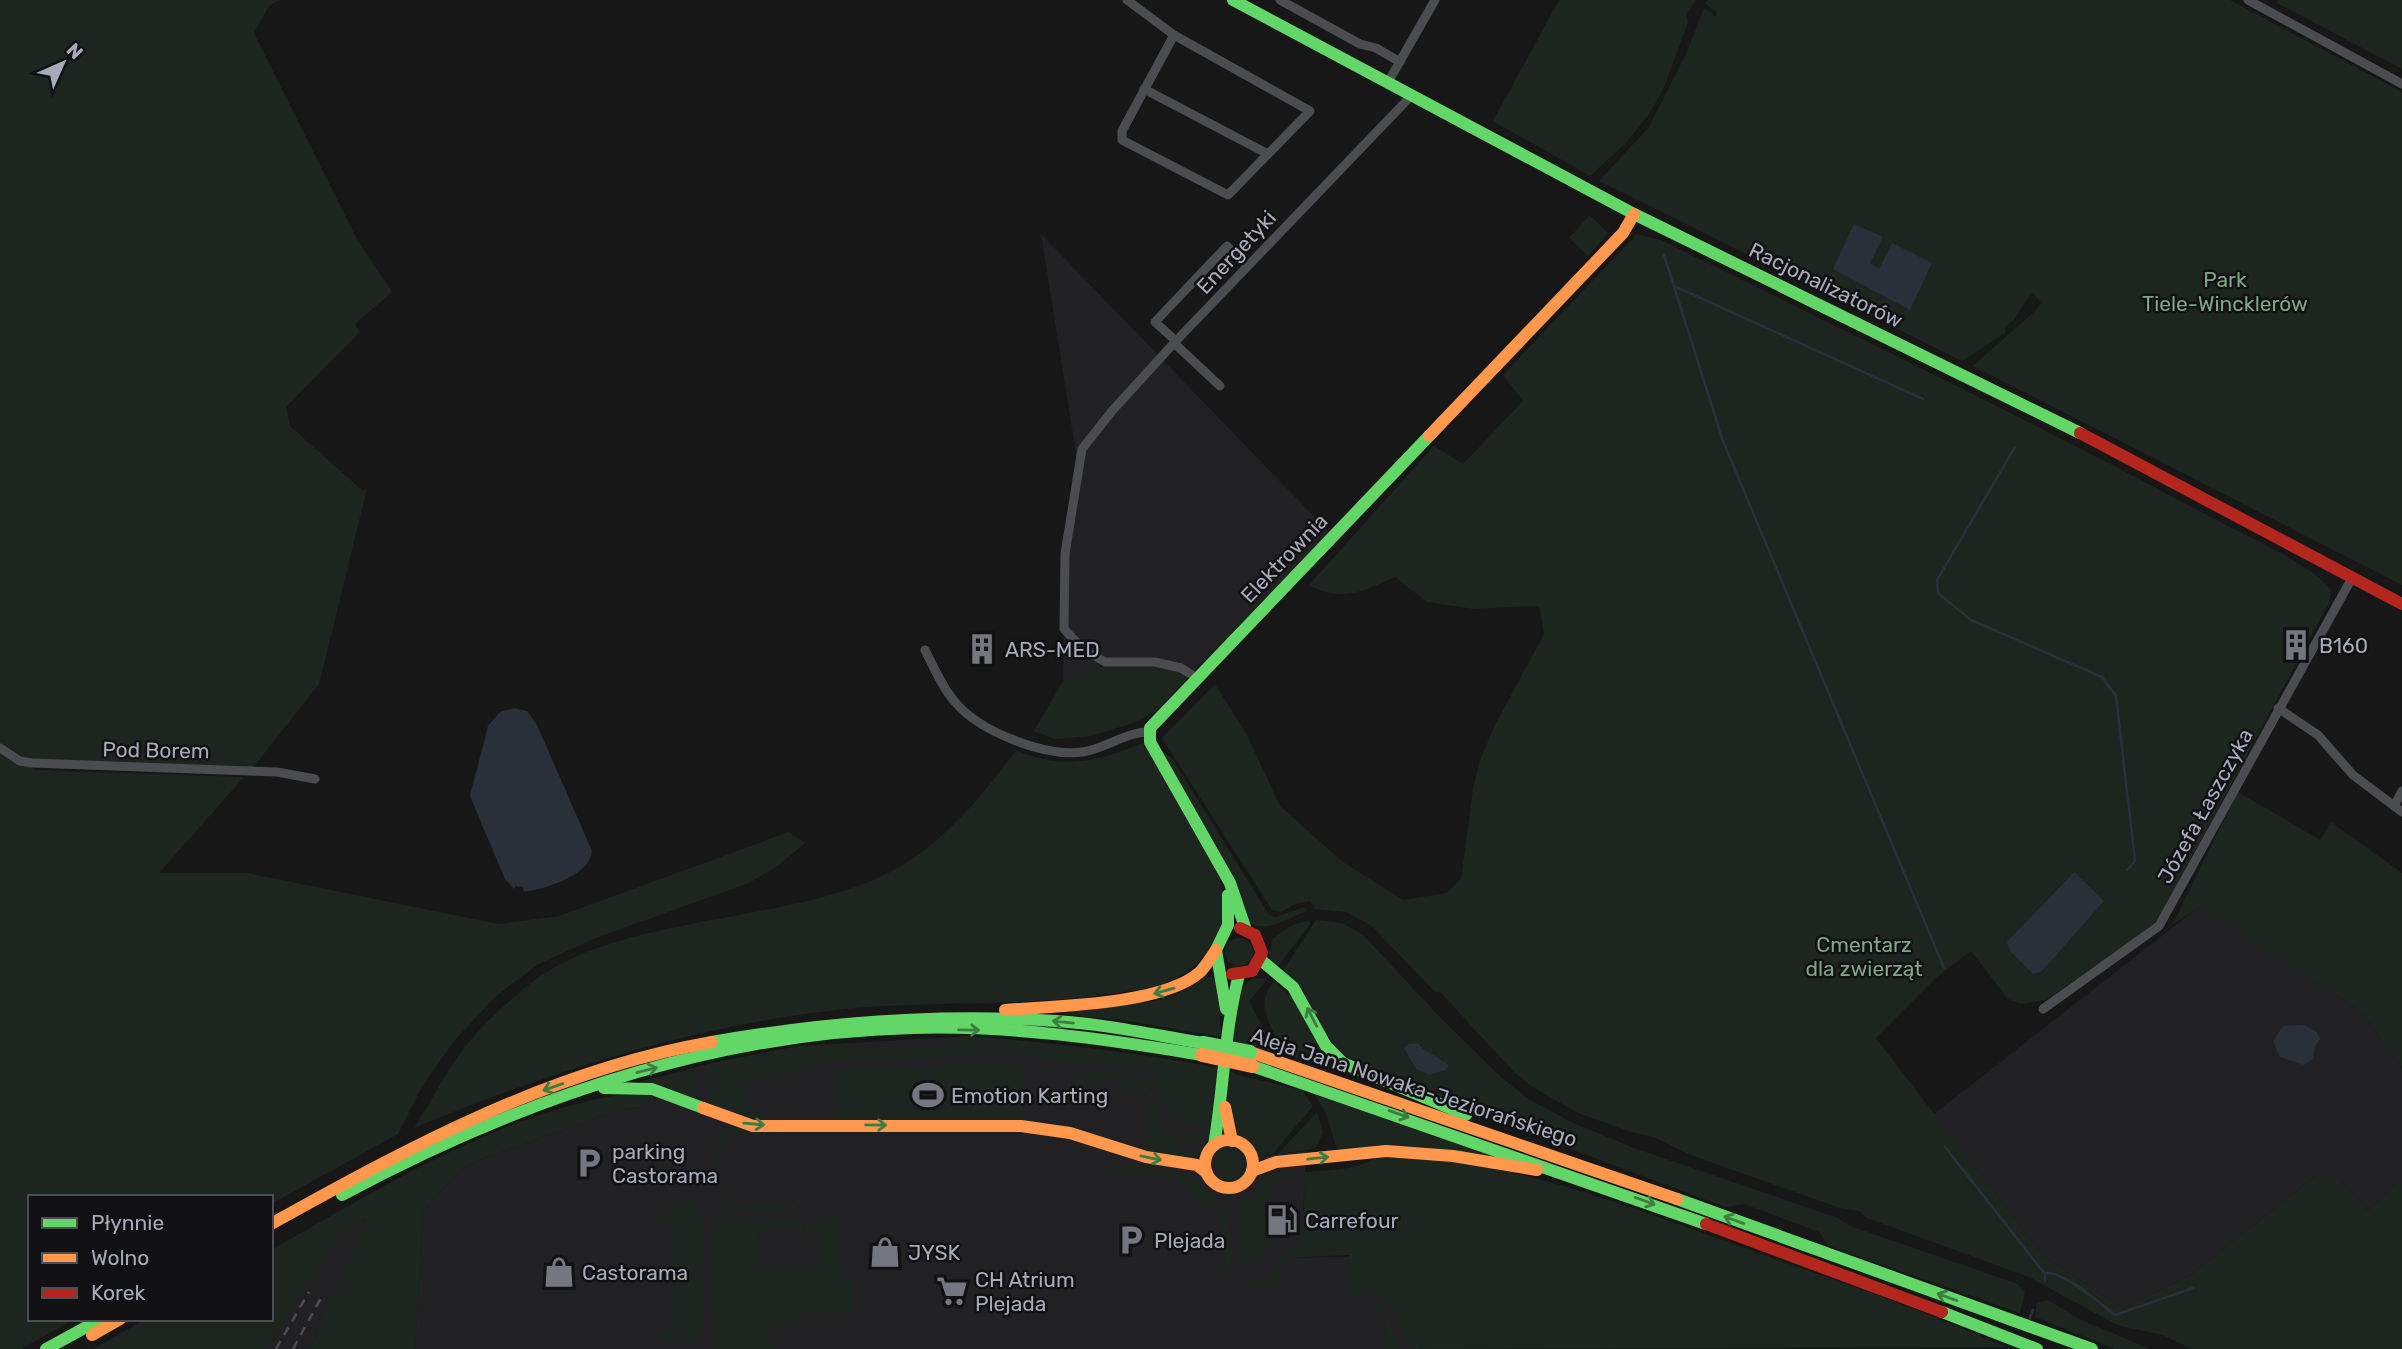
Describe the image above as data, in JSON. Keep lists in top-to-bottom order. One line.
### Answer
{"streets":{"main road":["Racjonalizatorów","Elektrownia","Aleja Jana Nowaka-Jeziorańskiego"],"street":["Energetyki","Pod Borem","Józefa Łaszczyka"]},"crossings":[["Energetyki","Racjonalizatorów"],["Energetyki","Elektrownia"],["Racjonalizatorów","Elektrownia"],["Racjonalizatorów","Józefa Łaszczyka"]],"parks":["Park Tiele-Wincklerów","Cmentarz dla zwierząt"],"places":{"building":["B160","ARS-MED"],"sports":["Emotion Karting"],"parking":["parking Castorama","Plejada"],"fuel station":["Carrefour"],"shop":["JYSK","Castorama"],"supermarket":["CH Atrium Plejada"]},"legend":["Płynnie","Wolno","Korek"],"north":"top right"}
